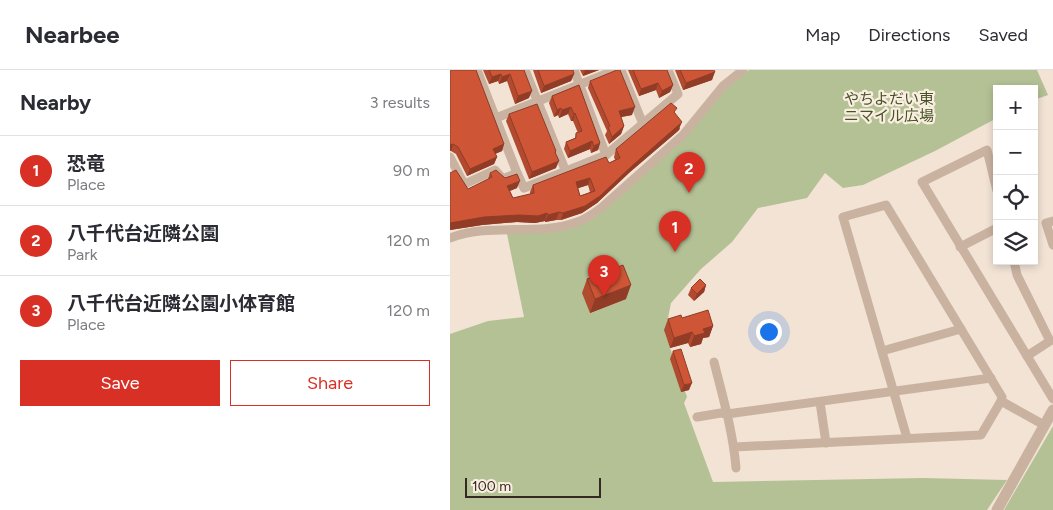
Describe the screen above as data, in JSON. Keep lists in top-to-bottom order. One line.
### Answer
{"parks":["やちよだい東 ニマイル広場"],"scale_bar":"100 m","page":{"header":"Nearbee","nav":["Map","Directions","Saved"],"heading":["Nearby","3 results"],"map_buttons":["+","−"],"list":[{"mark":"1","name":"恐竜","note":"Place","value":"90 m"},{"mark":"2","name":"八千代台近隣公園","note":"Park","value":"120 m"},{"mark":"3","name":"八千代台近隣公園小体育館","note":"Place","value":"120 m"}],"pins":["2","1","3"],"buttons":["Save","Share"],"scale":"100 m"}}
